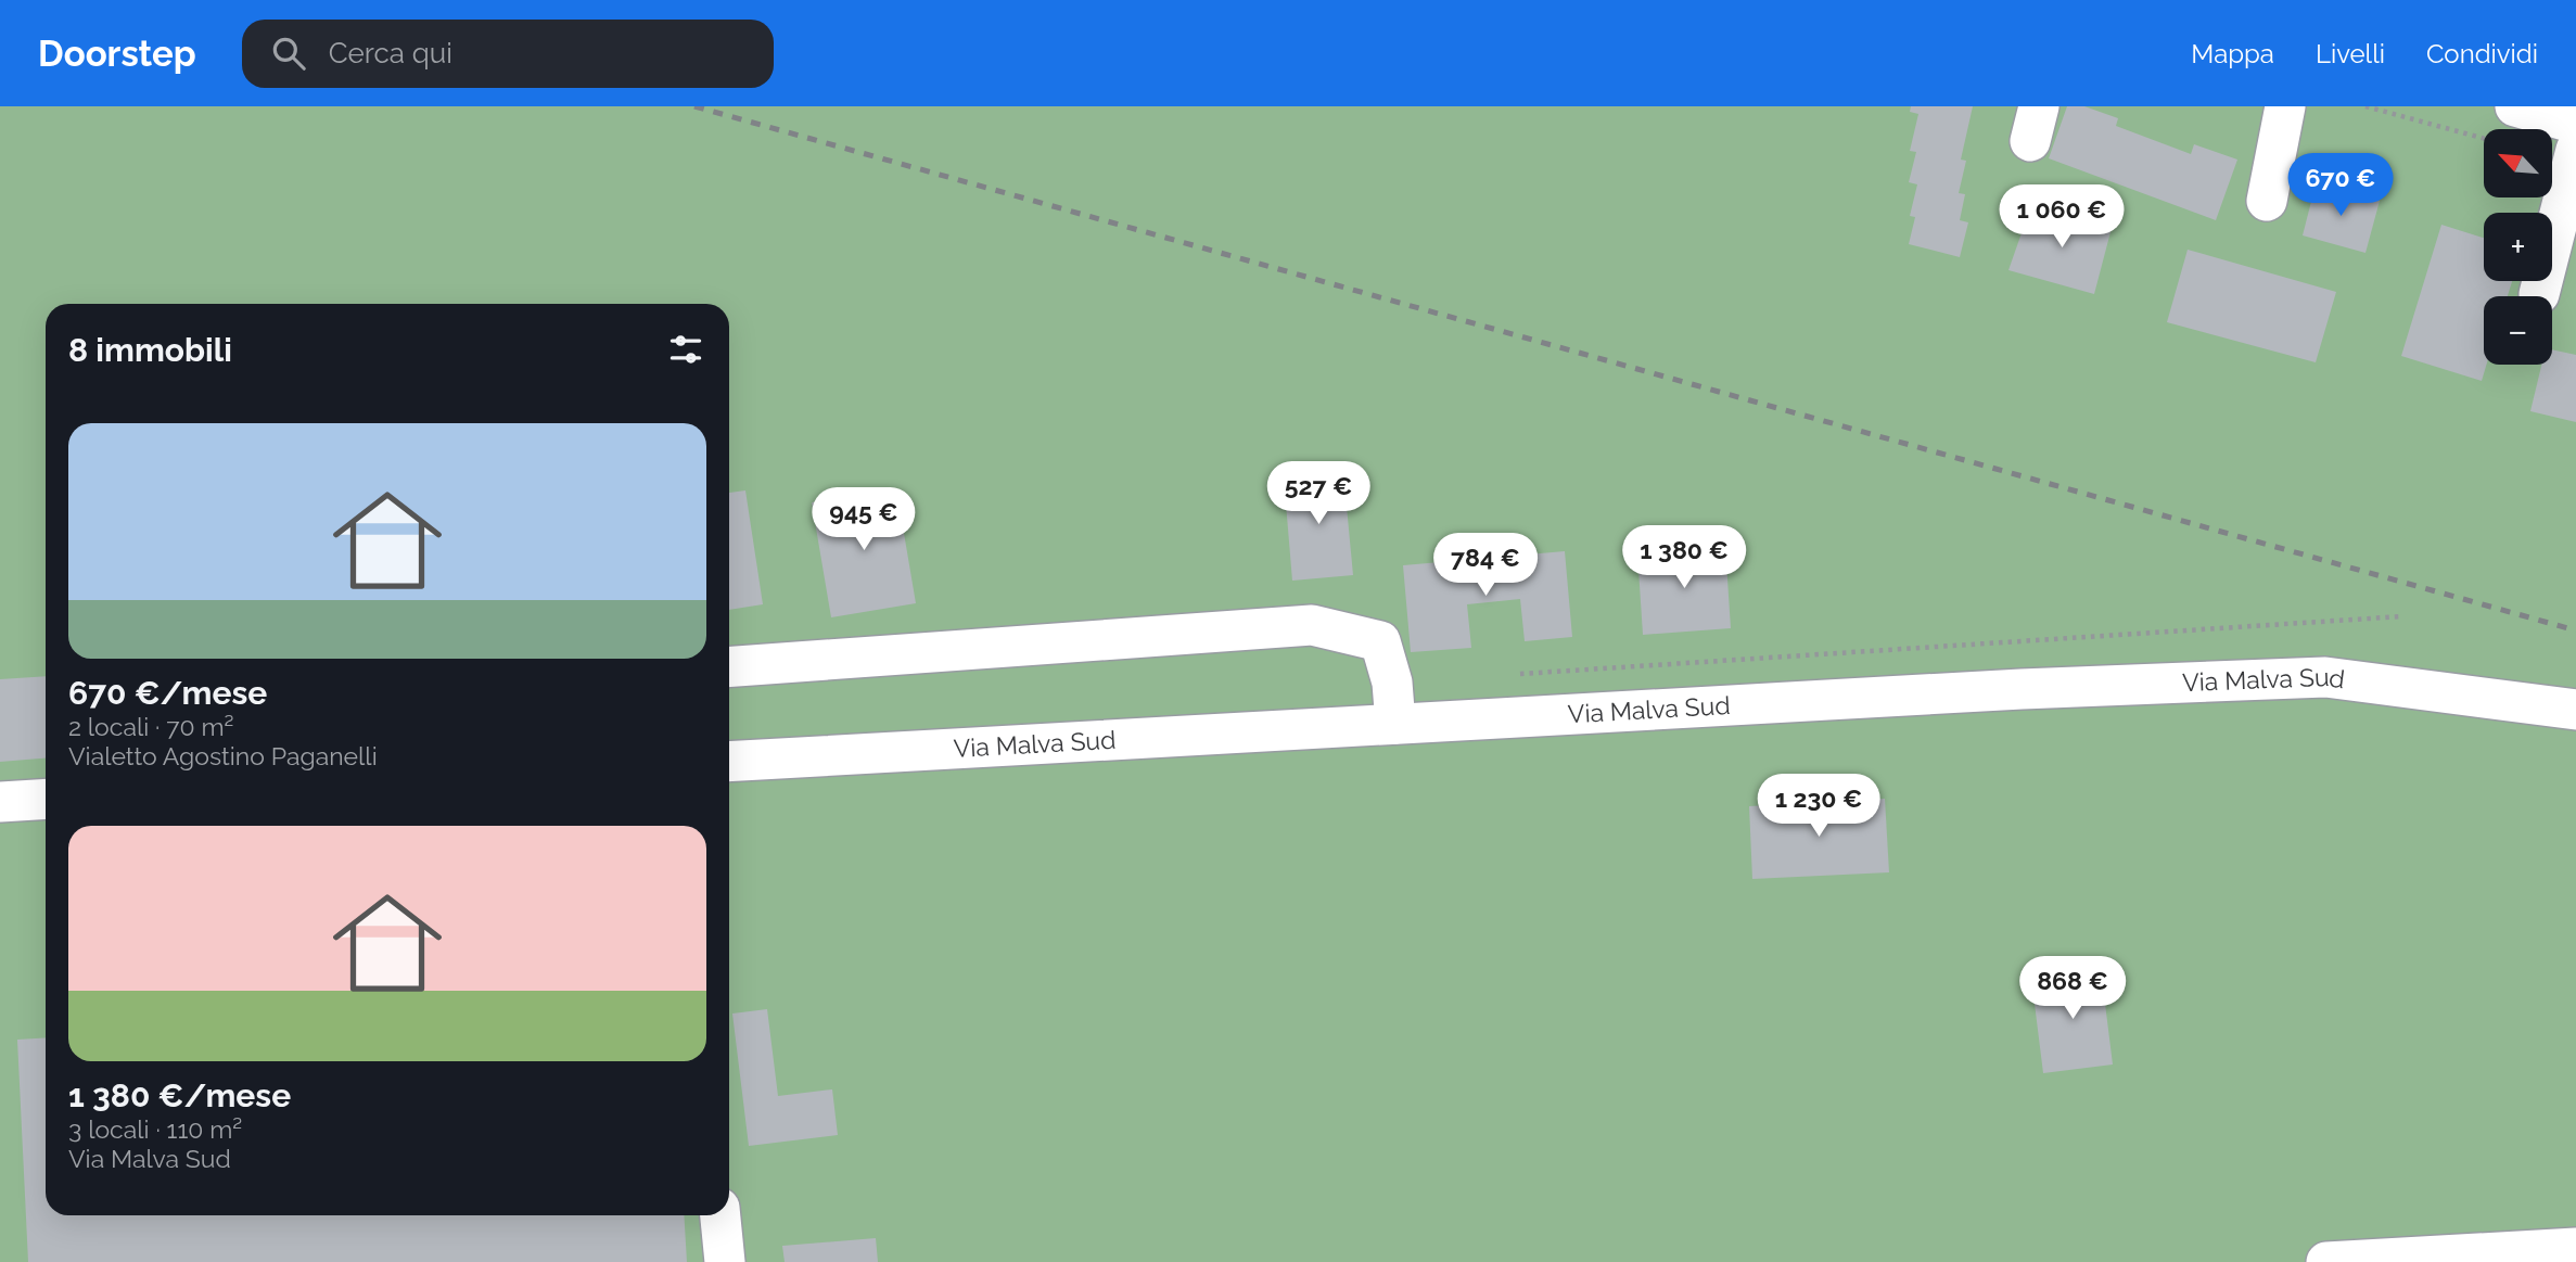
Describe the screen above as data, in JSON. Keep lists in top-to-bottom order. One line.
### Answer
{"streets":{"street":["Via Malva Sud"]},"north":"top left","page":{"header":"Doorstep","search":"Cerca qui","nav":["Mappa","Livelli","Condividi"],"map_buttons":["+","−"],"price":["670 €","1 060 €","527 €","945 €","1 380 €","784 €","1 230 €","868 €"],"heading":"8 immobili","list":[{"name":"670 €/mese","note":"2 locali · 70 m² · Vialetto Agostino Paganelli"},{"name":"1 380 €/mese","note":"3 locali · 110 m² · Via Malva Sud"}]}}
